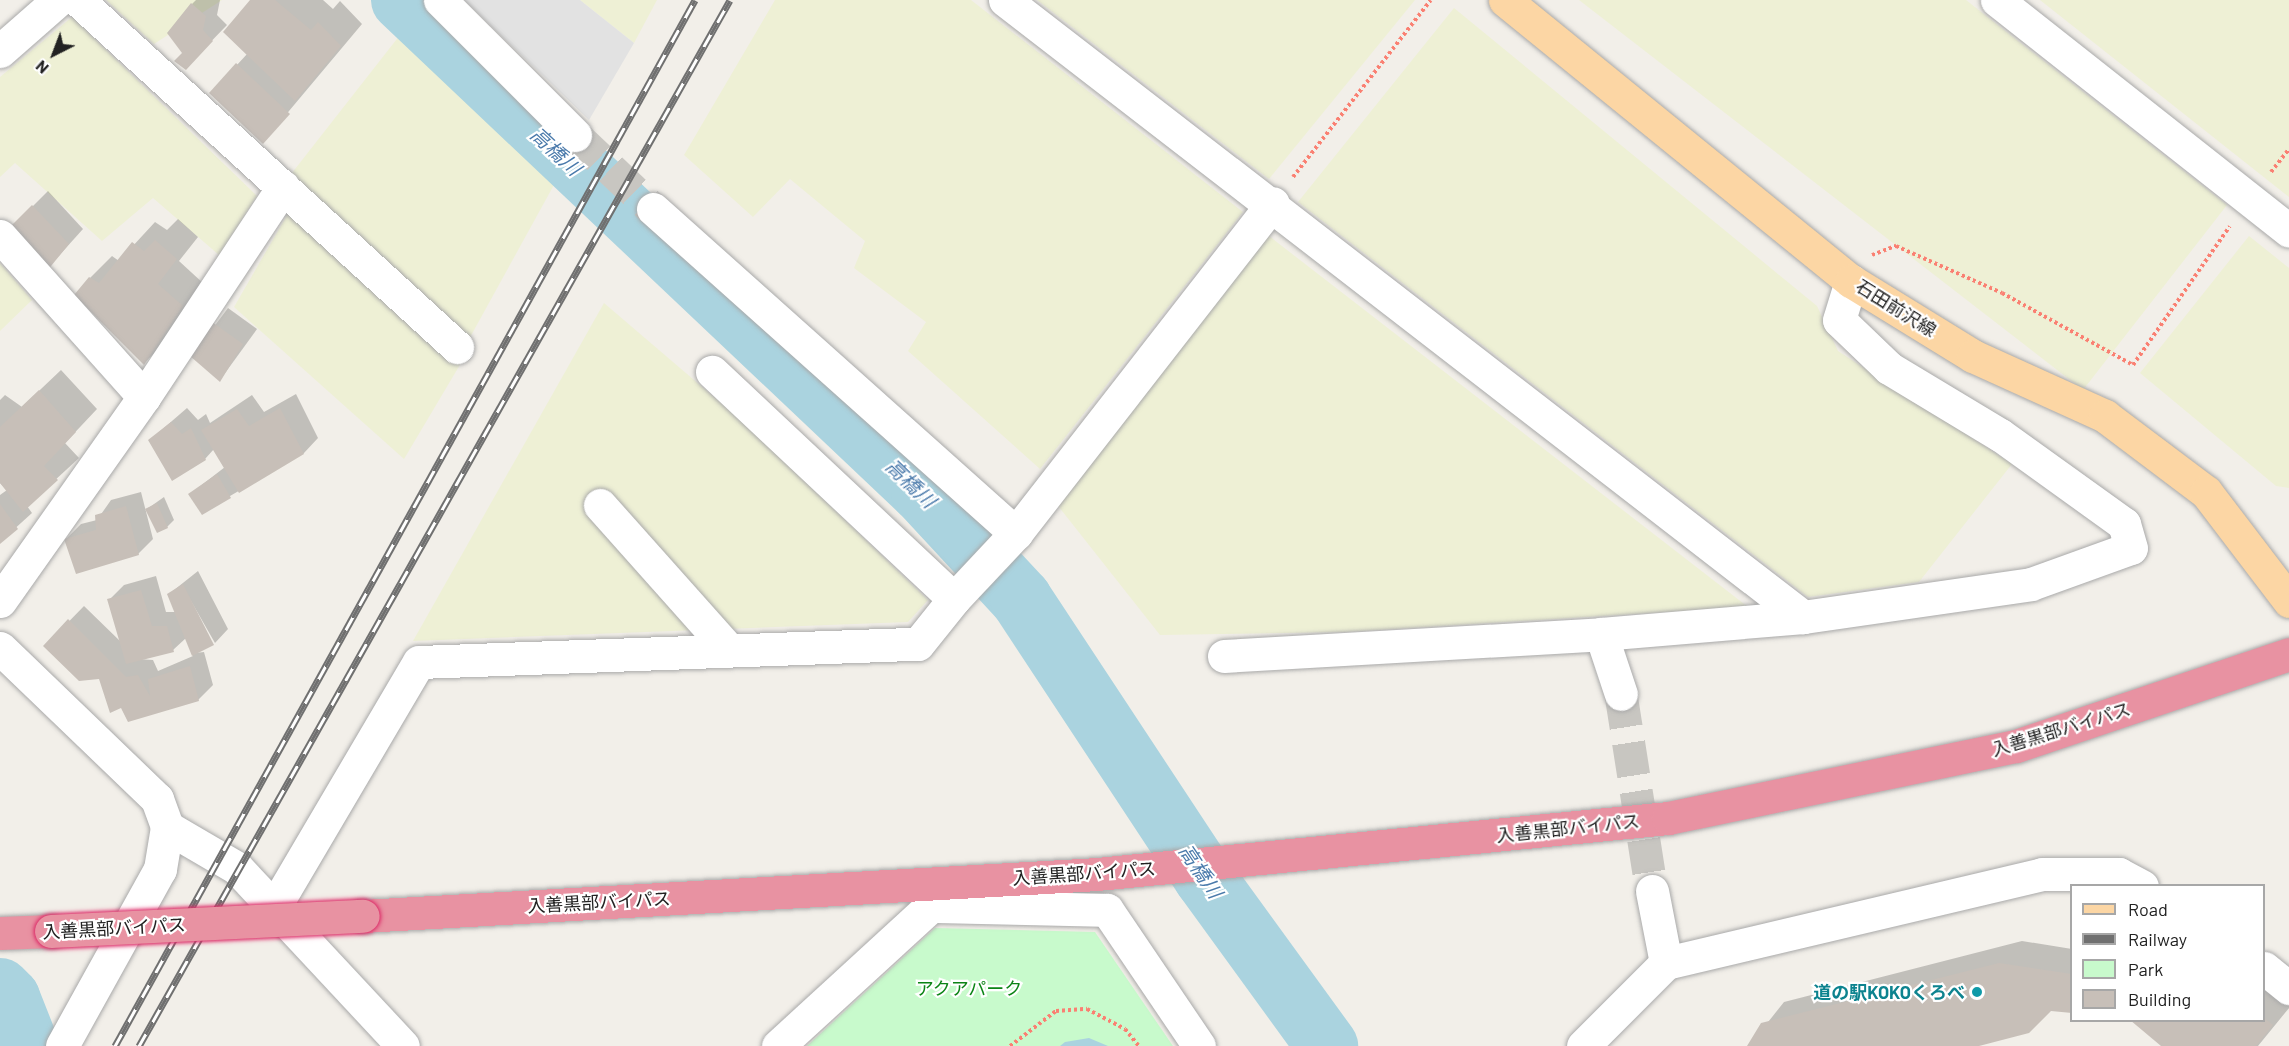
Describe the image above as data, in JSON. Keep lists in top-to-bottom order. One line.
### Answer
{"streets":{"highway":["入善黒部バイパス"],"main road":["石田前沢線"]},"water":["高橋川"],"parks":["アクアパーク"],"places":["道の駅KOKOくろべ"],"legend":["Road","Railway","Park","Building"],"north":"bottom left"}
